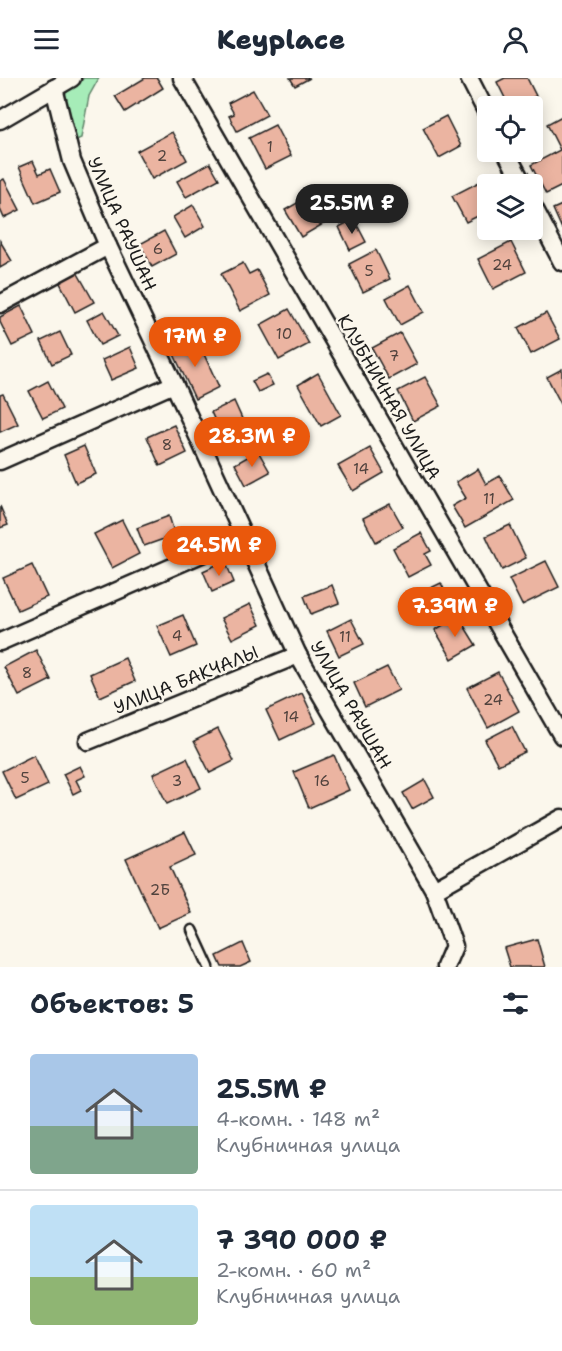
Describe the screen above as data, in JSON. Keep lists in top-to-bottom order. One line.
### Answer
{"streets":{"street":["УЛИЦА РАУШАН","КЛУБНИЧНАЯ УЛИЦА","УЛИЦА БАКЧАЛЫ"]},"crossings":[["УЛИЦА РАУШАН","УЛИЦА БАКЧАЛЫ"]],"house_numbers":["1","2","6","24","5","10","7","8","14","11","4","11","8","24","14","5","3","16","2Б"],"page":{"header":"Keyplace","price":["25.5M ₽","17M ₽","28.3M ₽","24.5M ₽","7.39M ₽"],"heading":"Объектов: 5","list":[{"name":"25.5M ₽","note":"4-комн. · 148 m² · Клубничная улица"},{"name":"7 390 000 ₽","note":"2-комн. · 60 m² · Клубничная улица"}]}}
